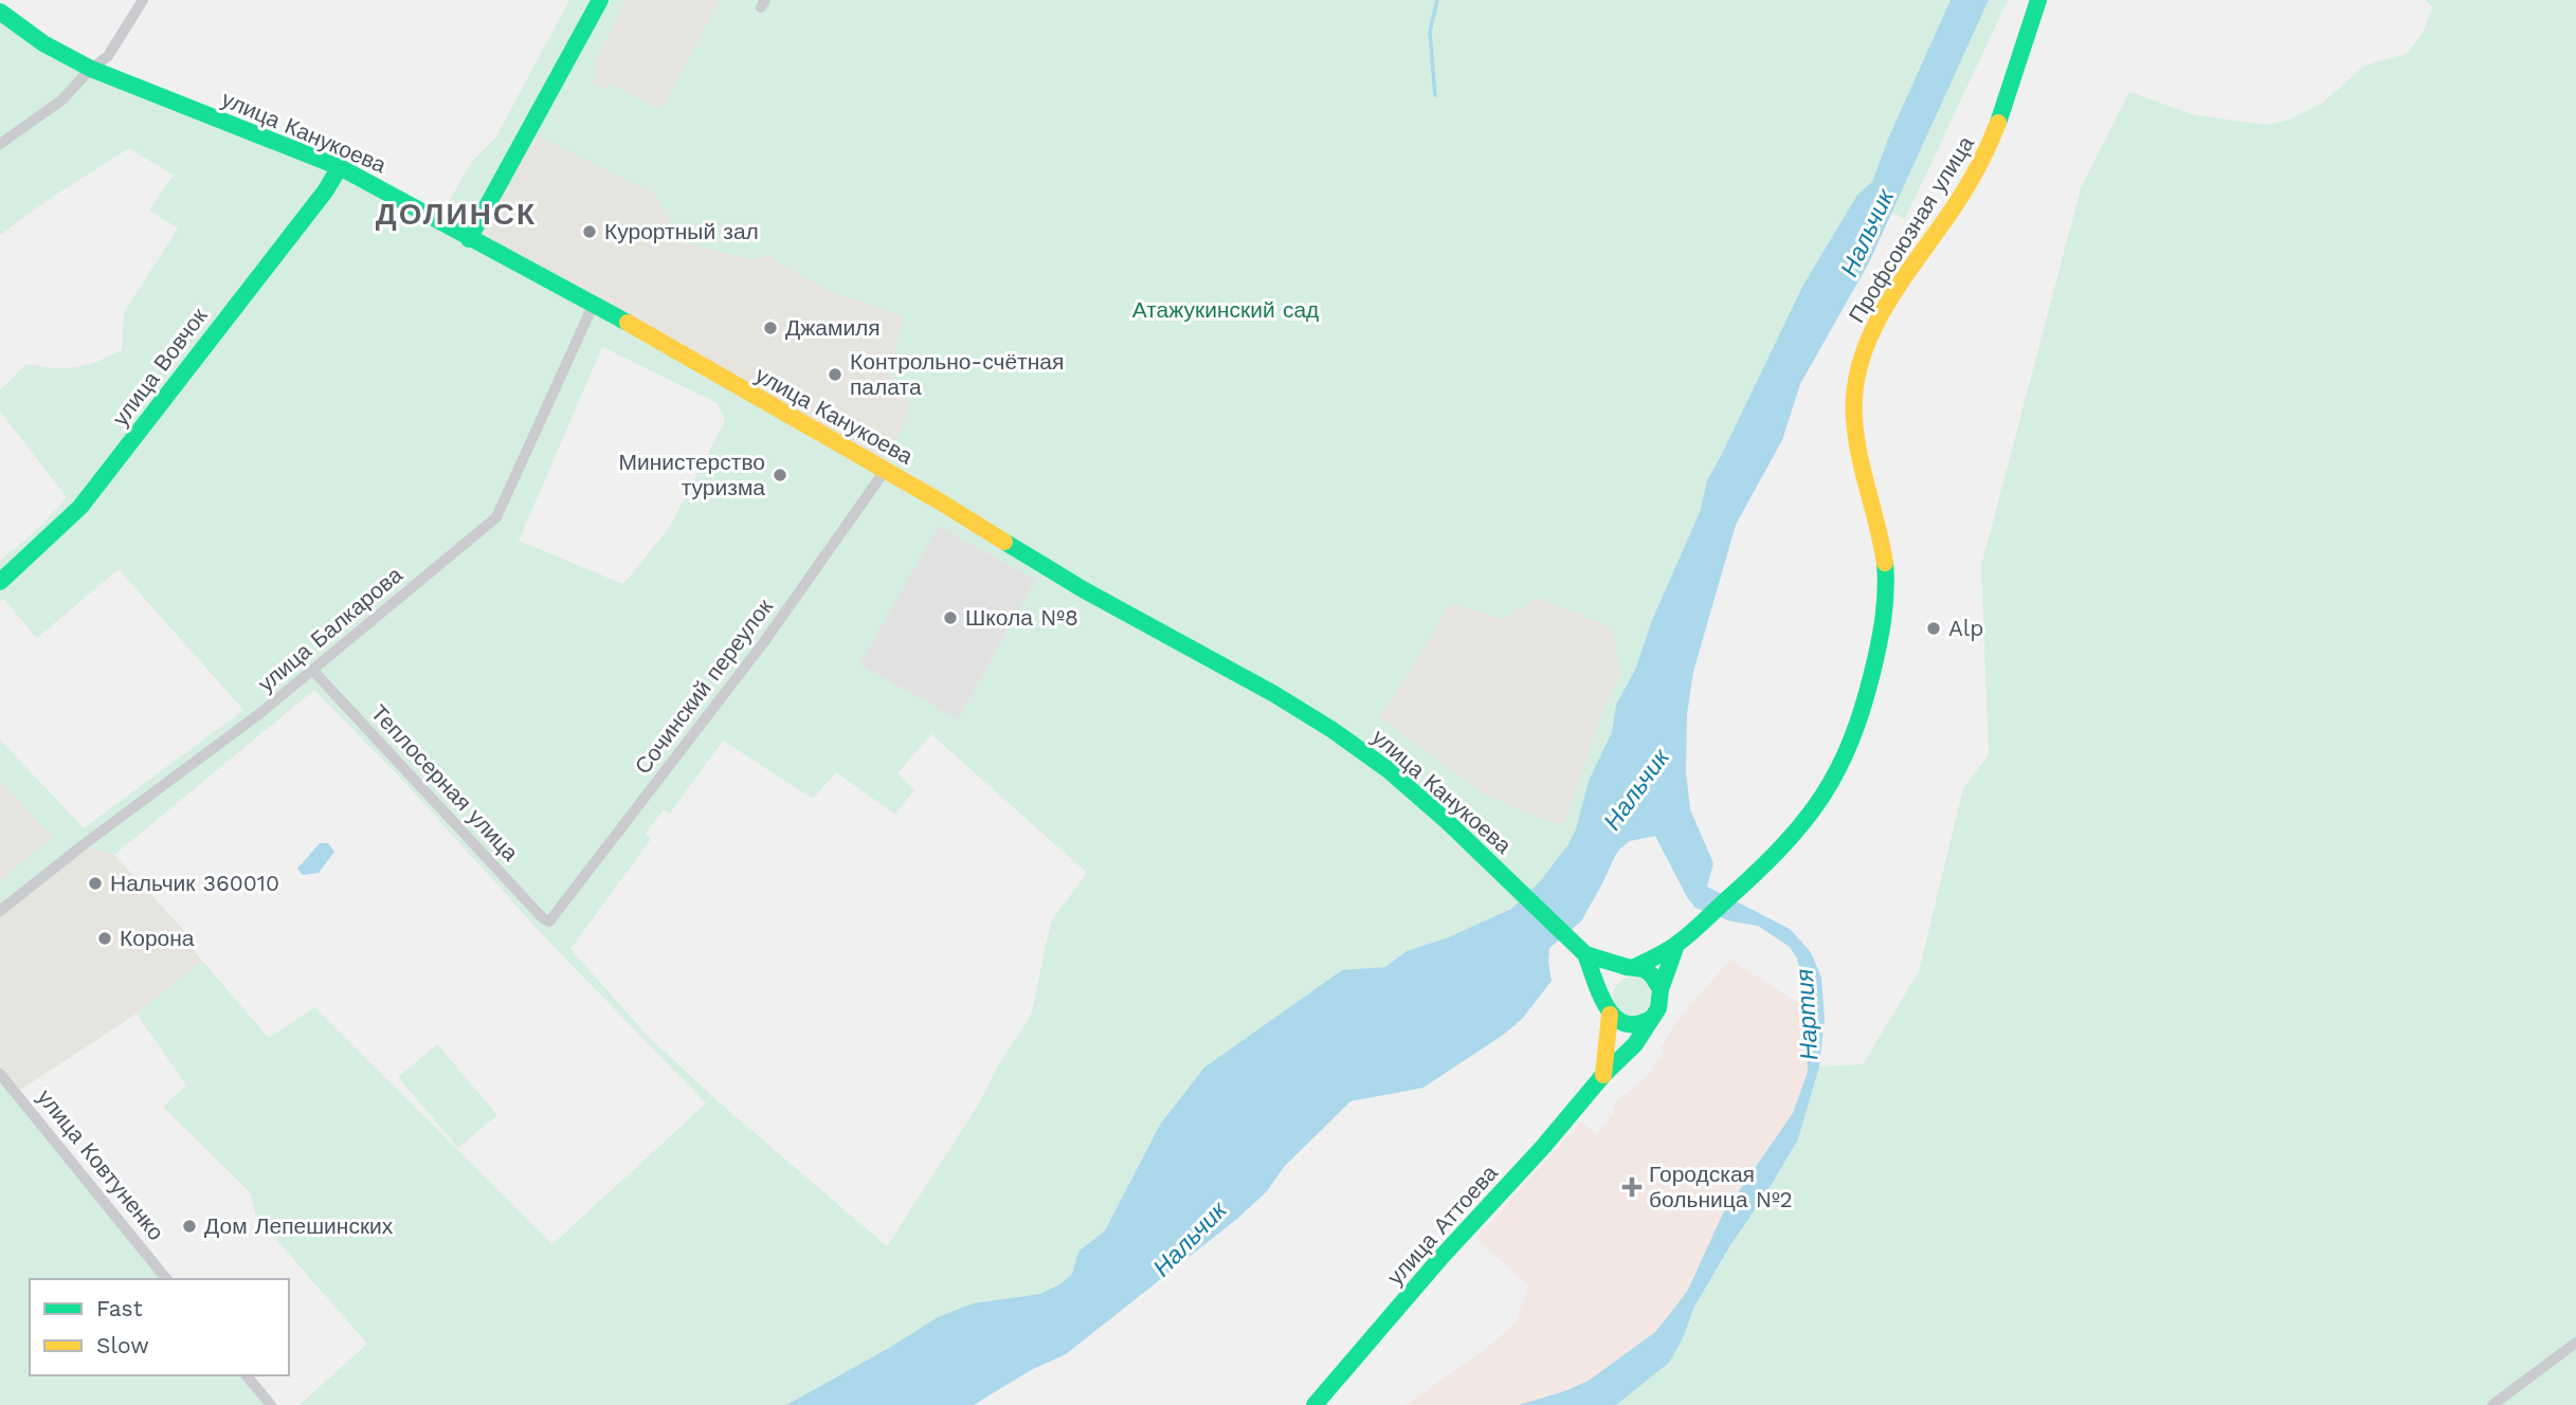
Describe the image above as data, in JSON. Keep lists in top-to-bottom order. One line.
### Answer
{"streets":{"street":["улица Канукоева","Профсоюзная улица","улица Вовчок","улица Балкарова","Сочинский переулок","Теплосерная улица","улица Ковтуненко","улица Аттоева"]},"crossings":[["улица Канукоева","улица Вовчок"],["улица Канукоева","улица Балкарова"],["улица Канукоева","Сочинский переулок"],["улица Балкарова","Теплосерная улица"],["Сочинский переулок","Теплосерная улица"]],"districts":["ДОЛИНСК"],"water":["Нальчик","Нартия"],"parks":["Атажукинский сад"],"places":{"other":["Курортный зал","Джамиля","Контрольно-счётная палата","Министерство туризма","Школа №8","Alp","Нальчик 360010","Корона","Дом Лепешинских"],"health":["Городская больница №2"]},"legend":["Fast","Slow"]}
